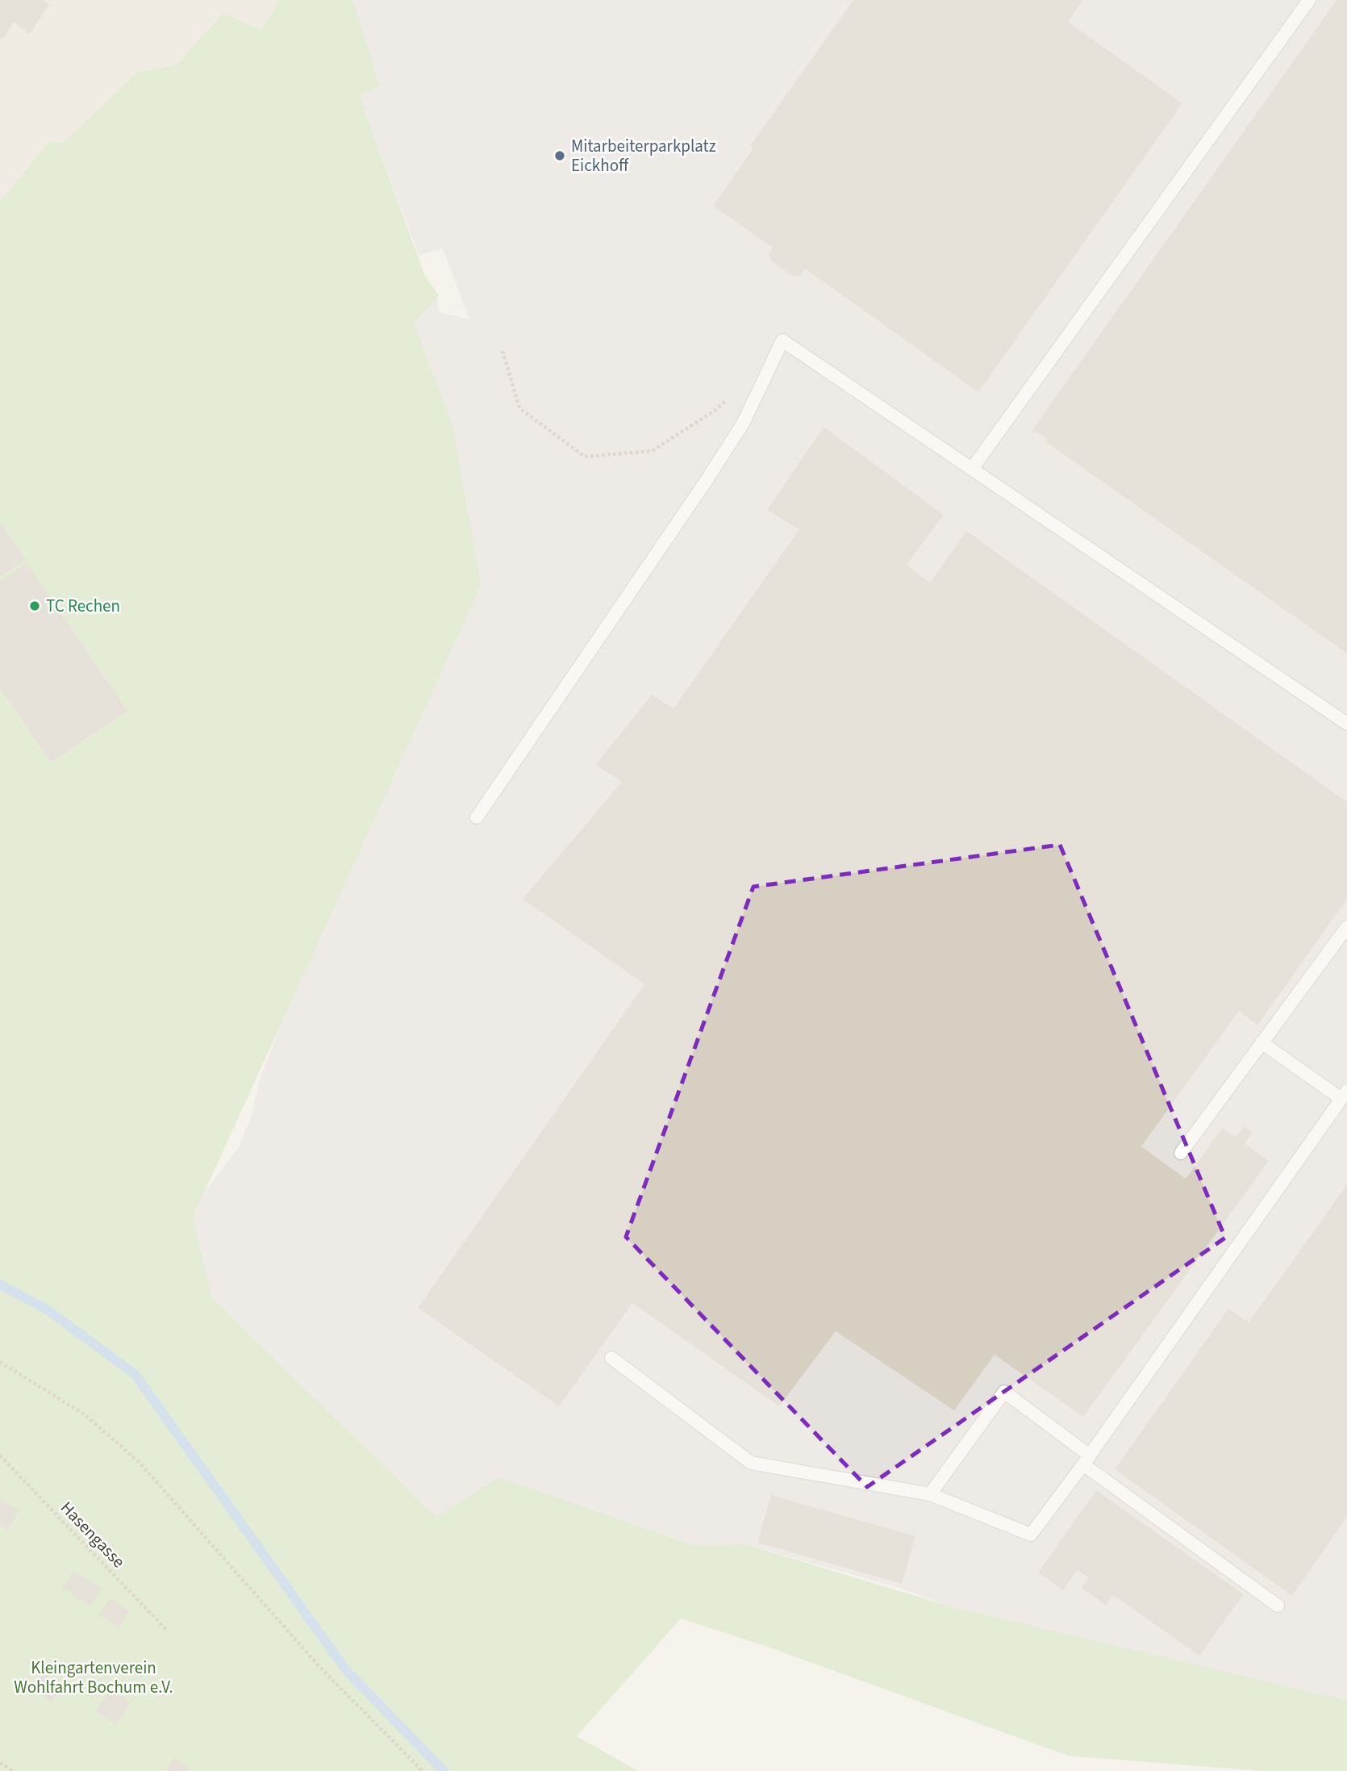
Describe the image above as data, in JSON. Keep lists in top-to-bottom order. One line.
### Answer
{"streets":{"path":["Hasengasse"]},"parks":["Kleingartenverein Wohlfahrt Bochum e.V."],"places":["Mitarbeiterparkplatz Eickhoff","TC Rechen"]}
